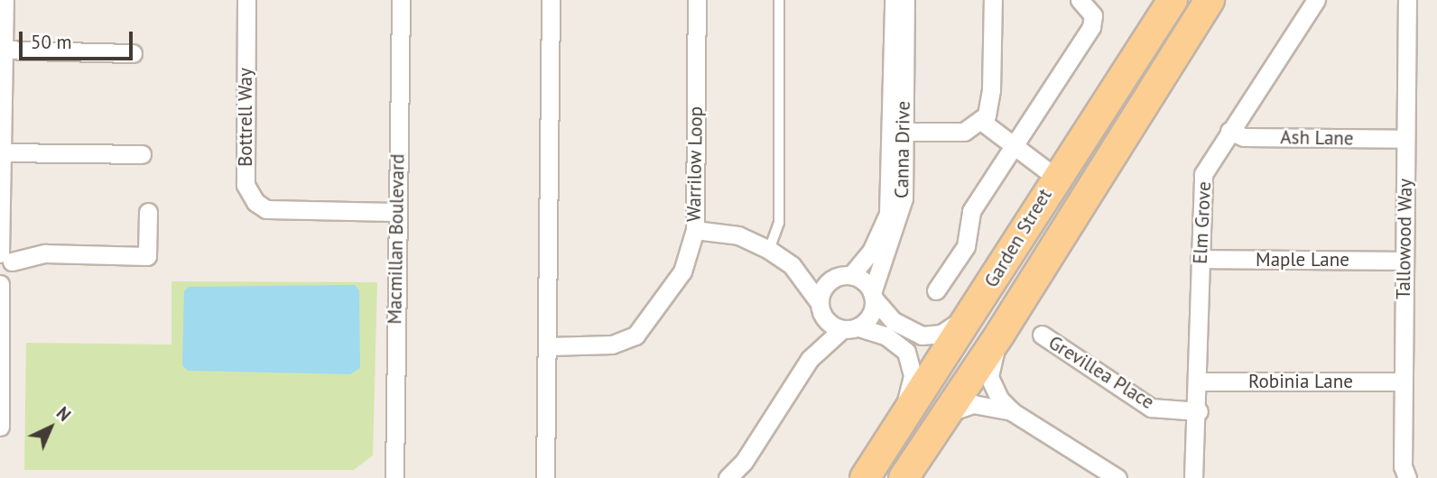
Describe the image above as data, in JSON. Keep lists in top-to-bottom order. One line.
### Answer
{"streets":{"main road":["Garden Street"],"street":["Bottrell Way","Ash Lane","Canna Drive","Warrilow Loop","Elm Grove","Macmillan Boulevard","Tallowood Way","Maple Lane","Grevillea Place","Robinia Lane"]},"crossings":[["Bottrell Way","Macmillan Boulevard"],["Ash Lane","Elm Grove"],["Ash Lane","Tallowood Way"],["Elm Grove","Maple Lane"],["Elm Grove","Grevillea Place"],["Elm Grove","Robinia Lane"],["Tallowood Way","Maple Lane"],["Tallowood Way","Robinia Lane"]],"scale_bar":"50 m","north":"top right"}
